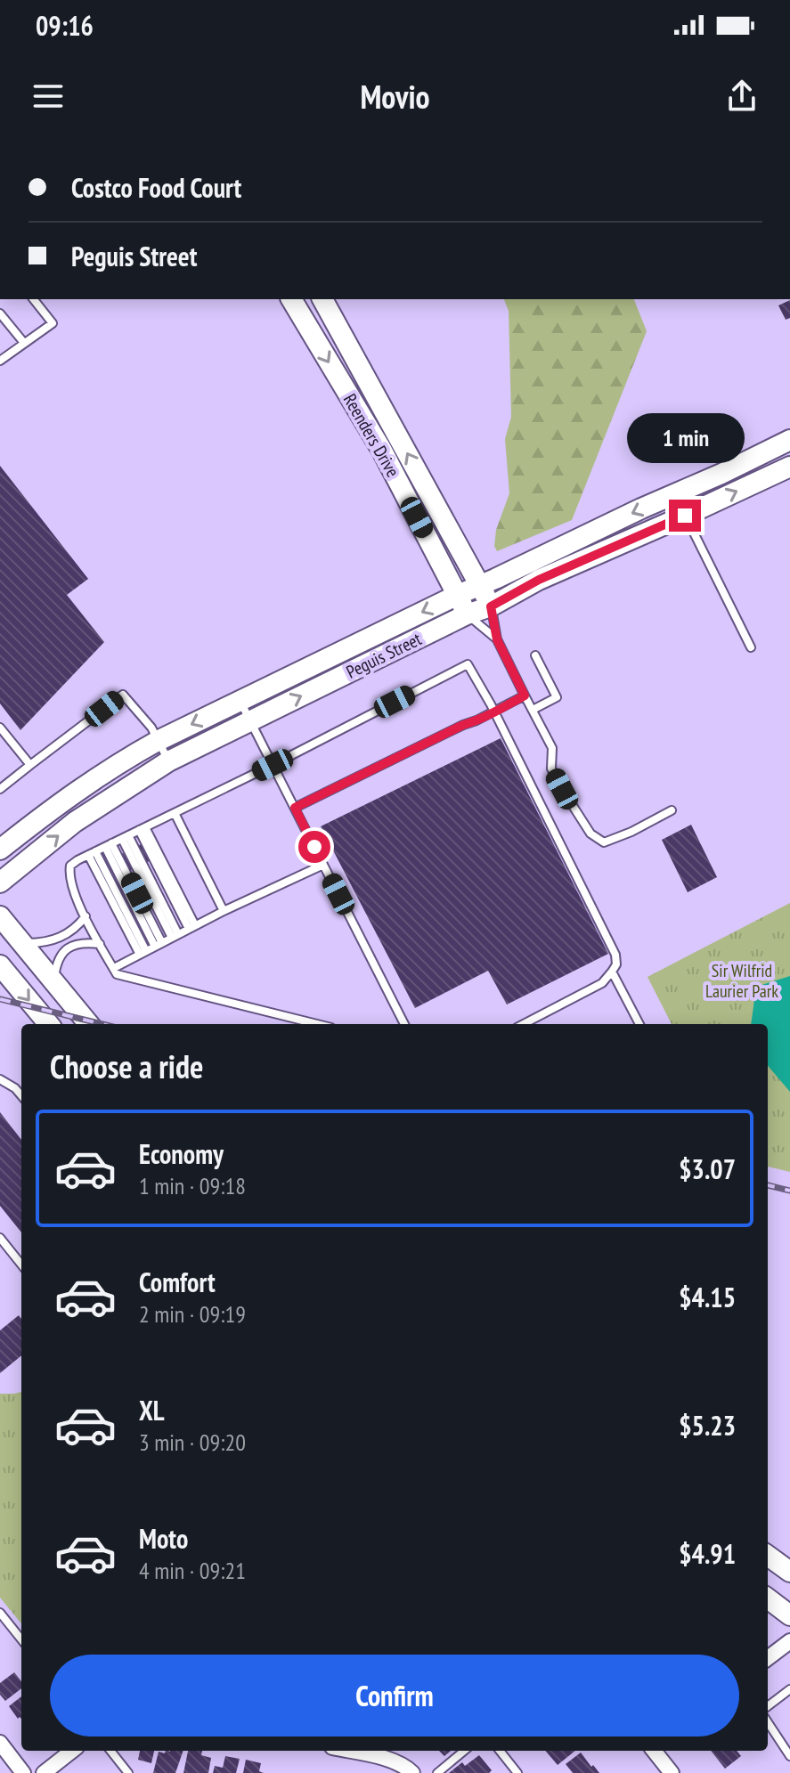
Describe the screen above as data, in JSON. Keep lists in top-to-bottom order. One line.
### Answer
{"streets":{"street":["Reenders Drive","Peguis Street"]},"crossings":[["Reenders Drive","Peguis Street"]],"parks":["Sir Wilfrid Laurier Park"],"page":{"status":"09:16","header":"Movio","banner":["Costco Food Court","Peguis Street"],"bubble":"1 min","heading":"Choose a ride","list":[{"name":"Economy","note":"1 min · 09:18","value":"$3.07"},{"name":"Comfort","note":"2 min · 09:19","value":"$4.15"},{"name":"XL","note":"3 min · 09:20","value":"$5.23"},{"name":"Moto","note":"4 min · 09:21","value":"$4.91"}],"buttons":"Confirm"}}
